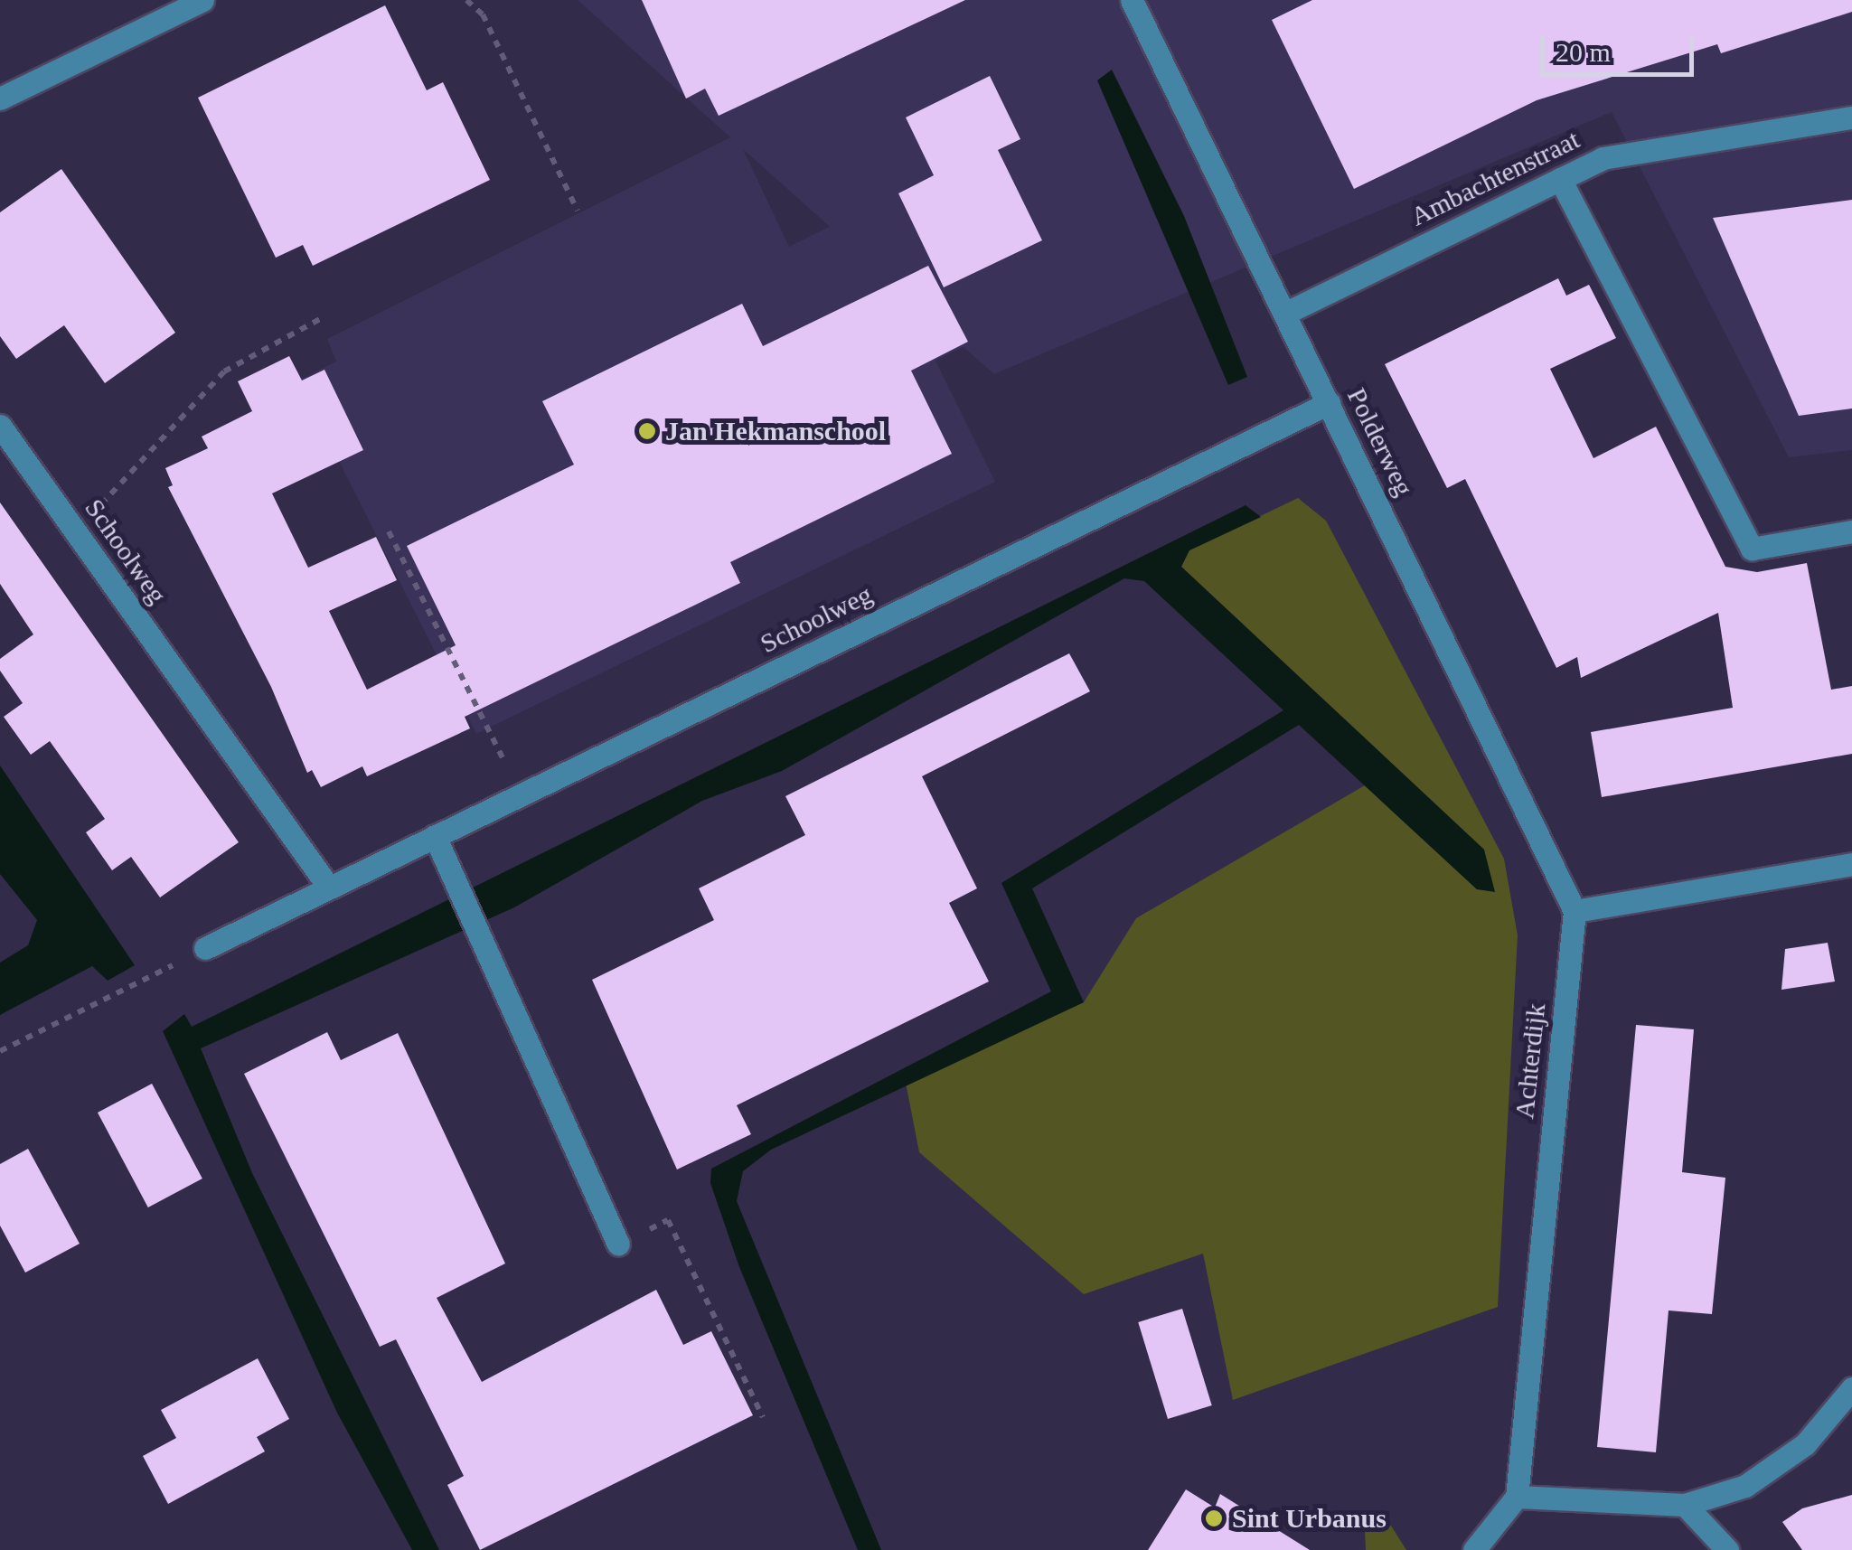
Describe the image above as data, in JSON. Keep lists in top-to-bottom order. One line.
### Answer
{"streets":{"street":["Ambachtenstraat","Polderweg","Schoolweg","Achterdijk"]},"crossings":[["Ambachtenstraat","Polderweg"],["Polderweg","Schoolweg"],["Polderweg","Achterdijk"]],"places":["Jan Hekmanschool","Sint Urbanus"],"scale_bar":"20 m"}
